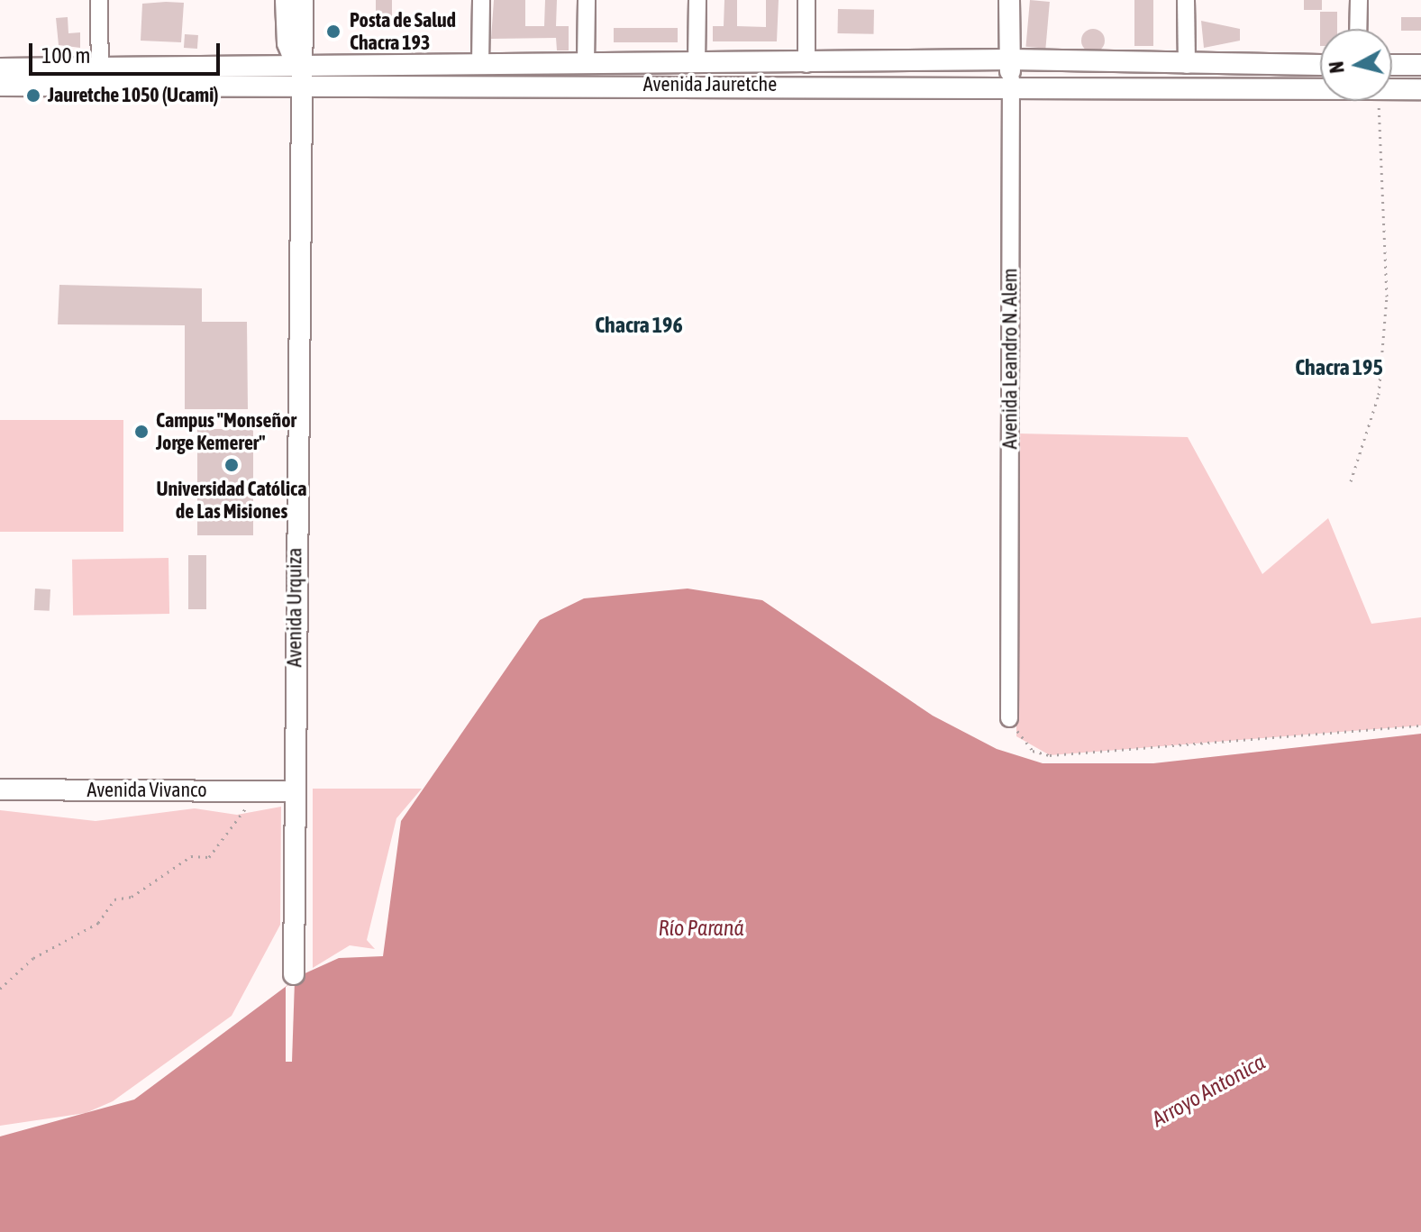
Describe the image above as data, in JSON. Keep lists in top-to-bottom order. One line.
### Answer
{"streets":{"main road":["Avenida Jauretche","Avenida Leandro N. Alem","Avenida Urquiza","Avenida Vivanco"]},"crossings":[["Avenida Jauretche","Avenida Leandro N. Alem"],["Avenida Jauretche","Avenida Urquiza"],["Avenida Urquiza","Avenida Vivanco"]],"districts":["Chacra 196","Chacra 195"],"water":["Río Paraná","Arroyo Antonica"],"places":["Posta de Salud Chacra 193","Jauretche 1050 (Ucami)","Campus \"Monseñor Jorge Kemerer\"","Universidad Católica de Las Misiones"],"scale_bar":"100 m","north":"left"}
